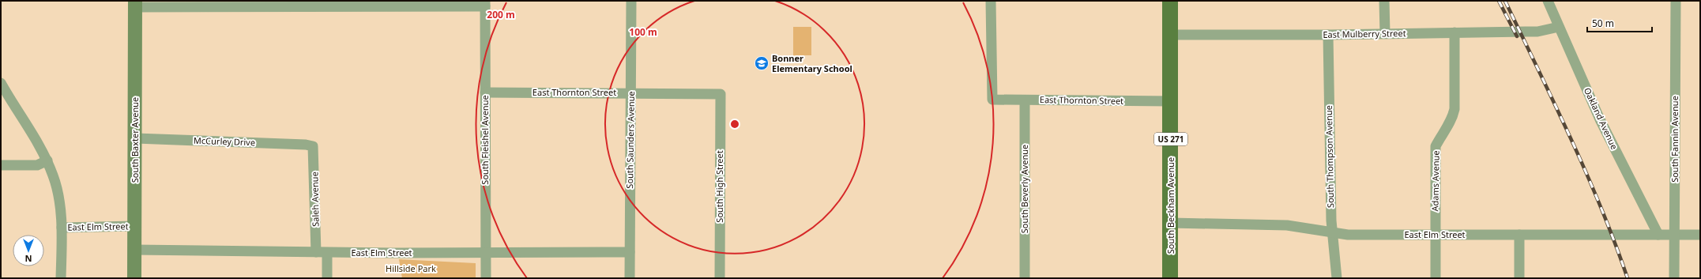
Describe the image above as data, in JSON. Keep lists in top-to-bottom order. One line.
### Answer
{"streets":{"main road":["US 271","South Beckham Avenue"],"street":["East Mulberry Street","East Thornton Street","Oakland Avenue","South Fannin Avenue","South Baxter Avenue","South Fleishel Avenue","South Saunders Avenue","McCurley Drive","South Thompson Avenue","Adams Avenue","South High Street","South Beverly Avenue","Saleh Avenue","East Elm Street"]},"crossings":[["East Mulberry Street","Oakland Avenue"],["East Mulberry Street","South Thompson Avenue"],["East Mulberry Street","Adams Avenue"],["East Mulberry Street","South Beckham Avenue"],["East Thornton Street","South Fleishel Avenue"],["East Thornton Street","South Saunders Avenue"],["East Thornton Street","South High Street"],["East Thornton Street","South Beverly Avenue"],["East Thornton Street","South Beckham Avenue"],["Oakland Avenue","East Elm Street"],["South Fannin Avenue","East Elm Street"],["South Baxter Avenue","McCurley Drive"],["South Baxter Avenue","East Elm Street"],["South Fleishel Avenue","East Elm Street"],["South Saunders Avenue","East Elm Street"],["McCurley Drive","Saleh Avenue"],["South Thompson Avenue","East Elm Street"],["Adams Avenue","East Elm Street"],["Saleh Avenue","East Elm Street"],["South Beckham Avenue","East Elm Street"]],"parks":["Hillside Park"],"places":{"school or university":["Bonner Elementary School"]},"scale_bar":"50 m","north":"bottom","rings":["200 m","100 m"]}
